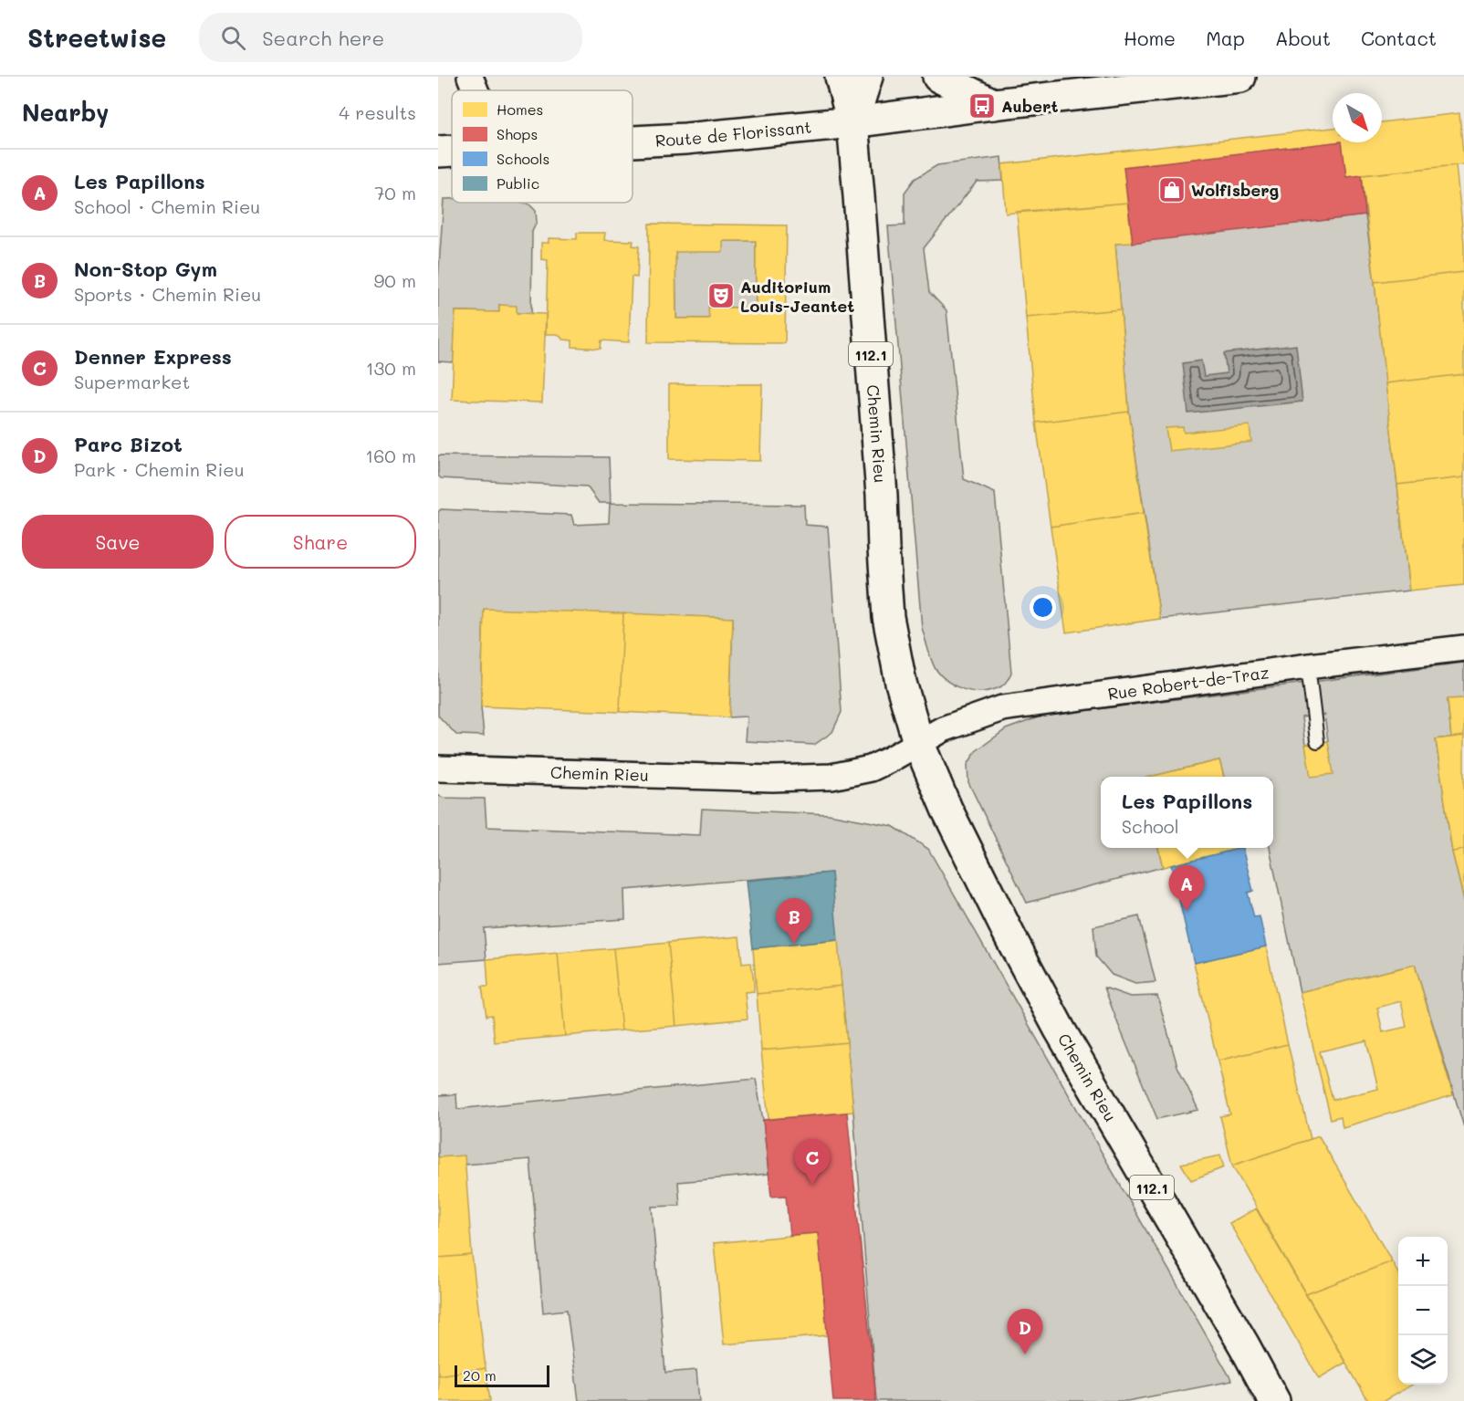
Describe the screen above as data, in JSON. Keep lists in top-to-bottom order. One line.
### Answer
{"streets":{"main road":["Route de Florissant","112.1","Chemin Rieu"],"street":["Rue Robert-de-Traz"]},"crossings":[["Route de Florissant","112.1"],["Route de Florissant","Chemin Rieu"],["112.1","Chemin Rieu"],["Chemin Rieu","Rue Robert-de-Traz"]],"places":{"bus stop":["Aubert"],"shop":["Wolfisberg"],"theatre":["Auditorium Louis-Jeantet"]},"legend":["Homes","Shops","Schools","Public"],"scale_bar":"20 m","north":"bottom right","page":{"header":"Streetwise","search":"Search here","nav":["Home","Map","About","Contact"],"heading":["Nearby","4 results"],"list":[{"mark":"A","name":"Les Papillons","note":"School · Chemin Rieu","value":"70 m"},{"mark":"B","name":"Non-Stop Gym","note":"Sports · Chemin Rieu","value":"90 m"},{"mark":"C","name":"Denner Express","note":"Supermarket","value":"130 m"},{"mark":"D","name":"Parc Bizot","note":"Park · Chemin Rieu","value":"160 m"}],"buttons":["Save","Share"],"popup":["Les Papillons","School"],"pins":["A","B","C","D"],"map_buttons":["+","−"],"scale":"20 m"}}
